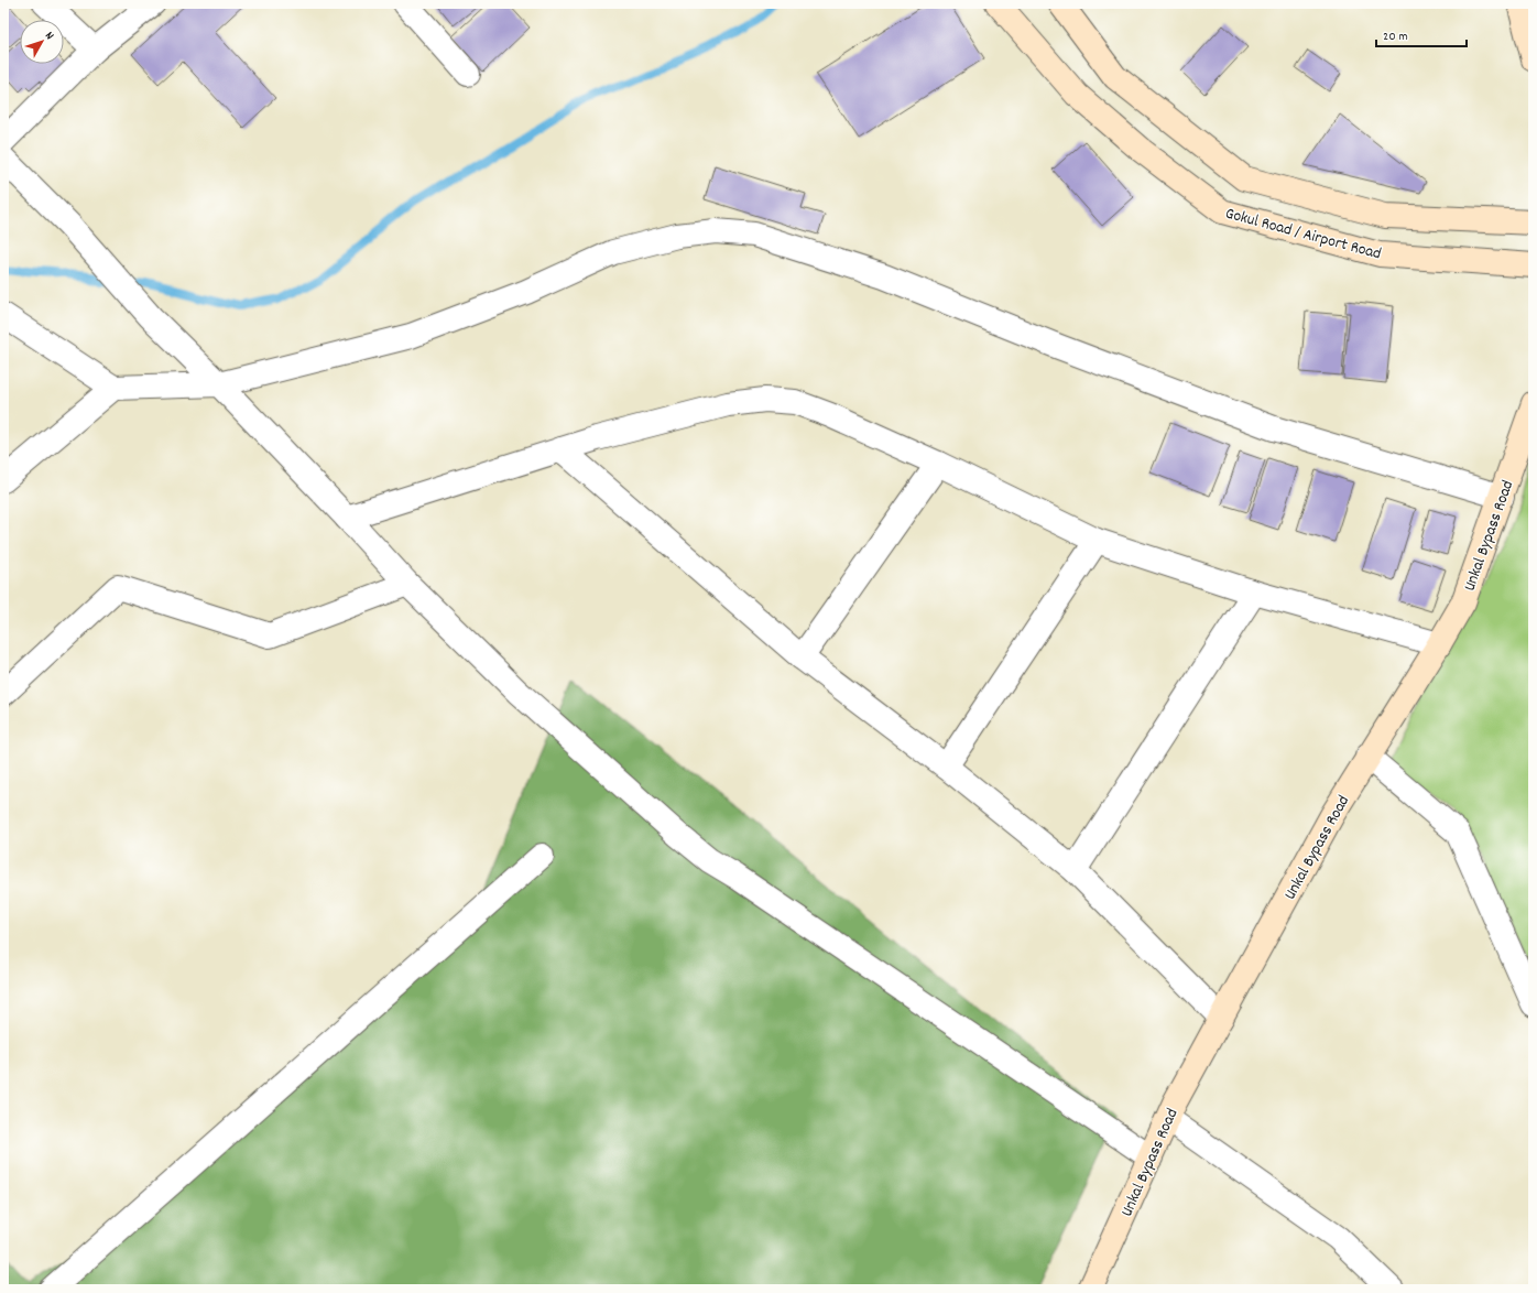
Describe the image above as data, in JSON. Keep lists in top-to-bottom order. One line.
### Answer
{"streets":{"main road":["Gokul Road / Airport Road","Unkal Bypass Road"]},"scale_bar":"20 m","north":"top right"}
